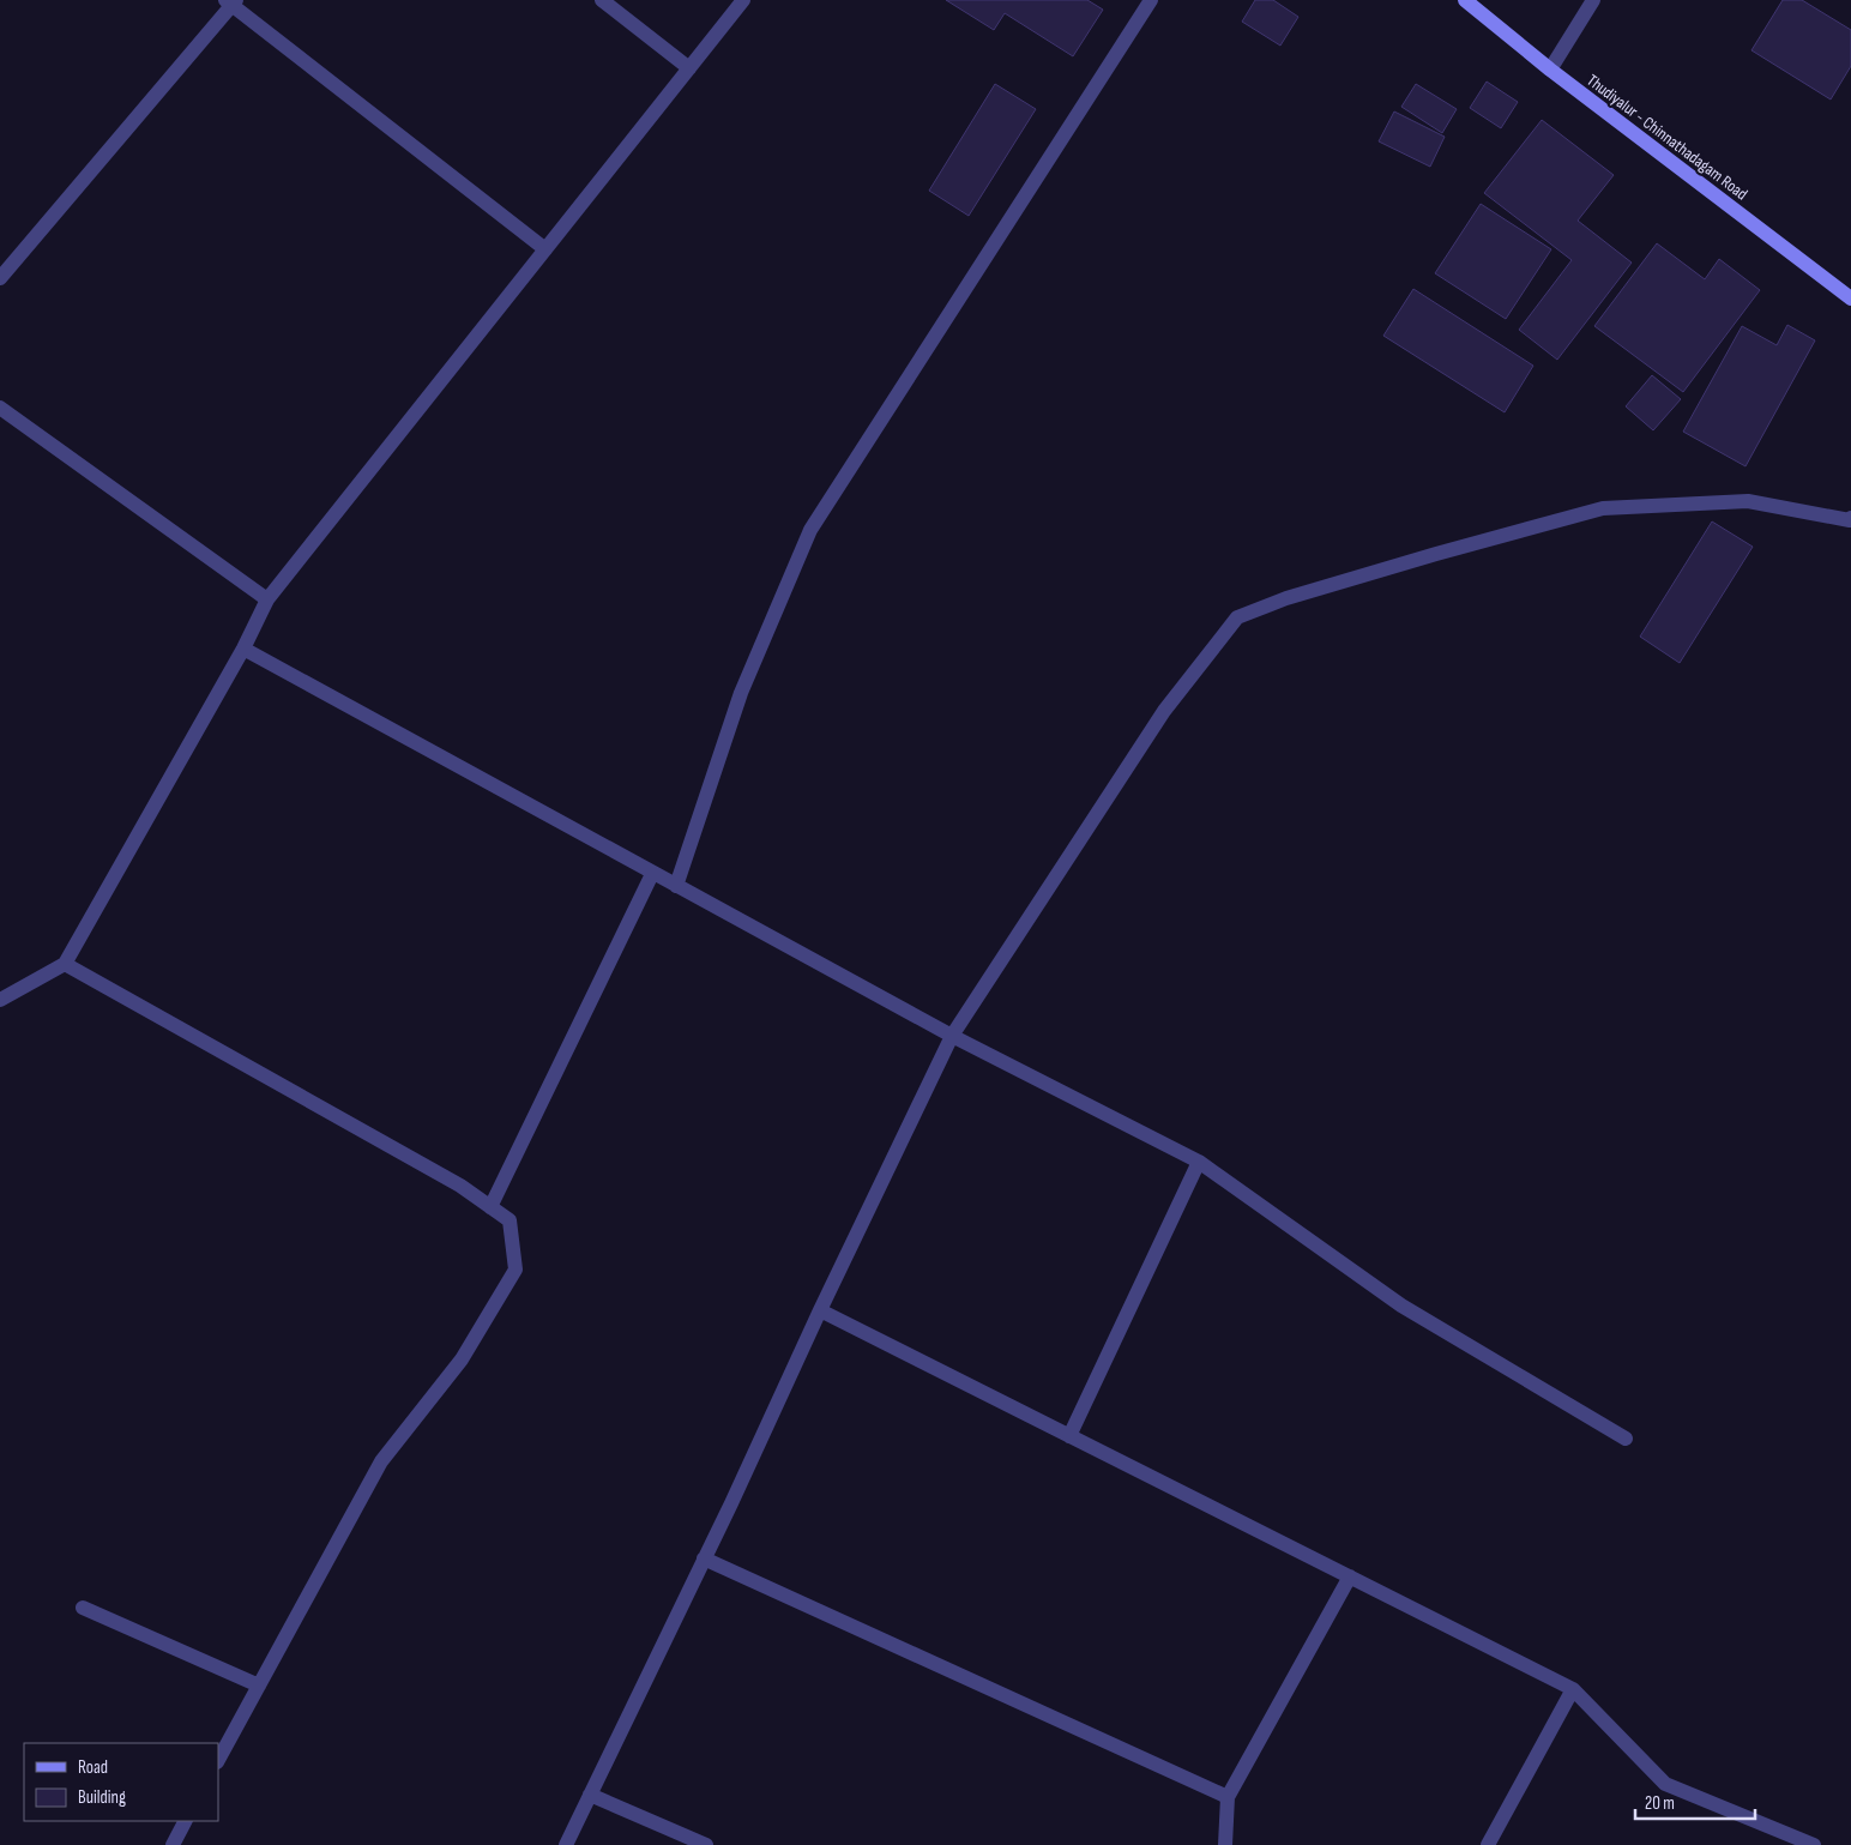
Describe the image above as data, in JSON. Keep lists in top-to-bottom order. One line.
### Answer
{"streets":{"main road":["Thudiyalur - Chinnathadagam Road"]},"legend":["Road","Building"],"scale_bar":"20 m"}
